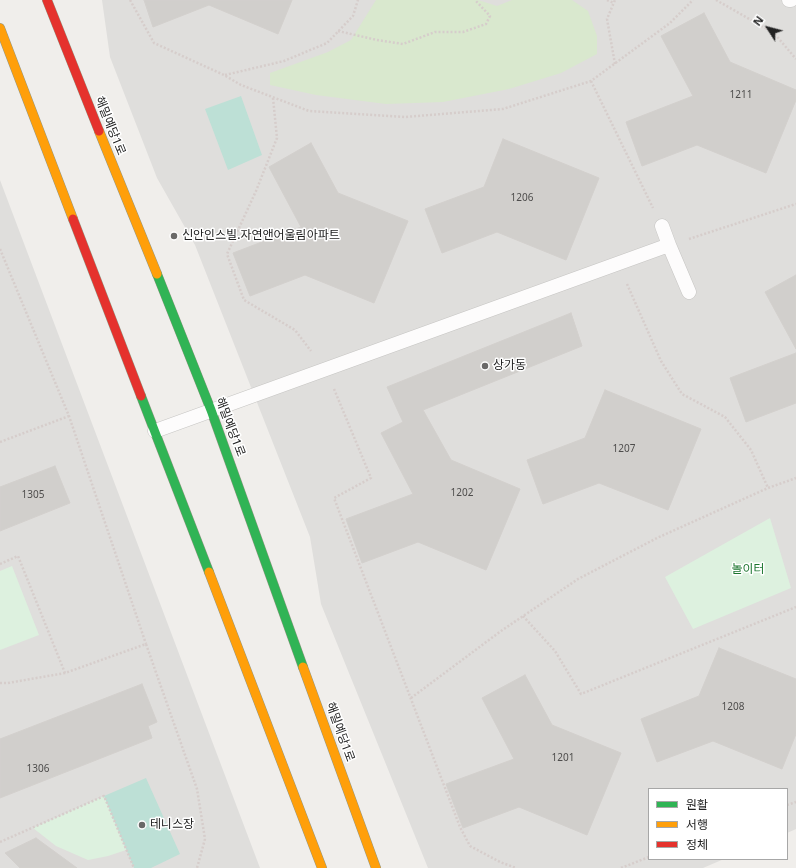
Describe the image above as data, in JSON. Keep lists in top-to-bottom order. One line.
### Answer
{"streets":{"street":["해밀예당1로"]},"parks":["놀이터"],"places":["신안인스빌.자연앤어울림아파트","상가동","테니스장"],"house_numbers":["1211","1206","1207","1202","1305","1208","1201","1306"],"legend":["원활","서행","정체"],"north":"top left"}
